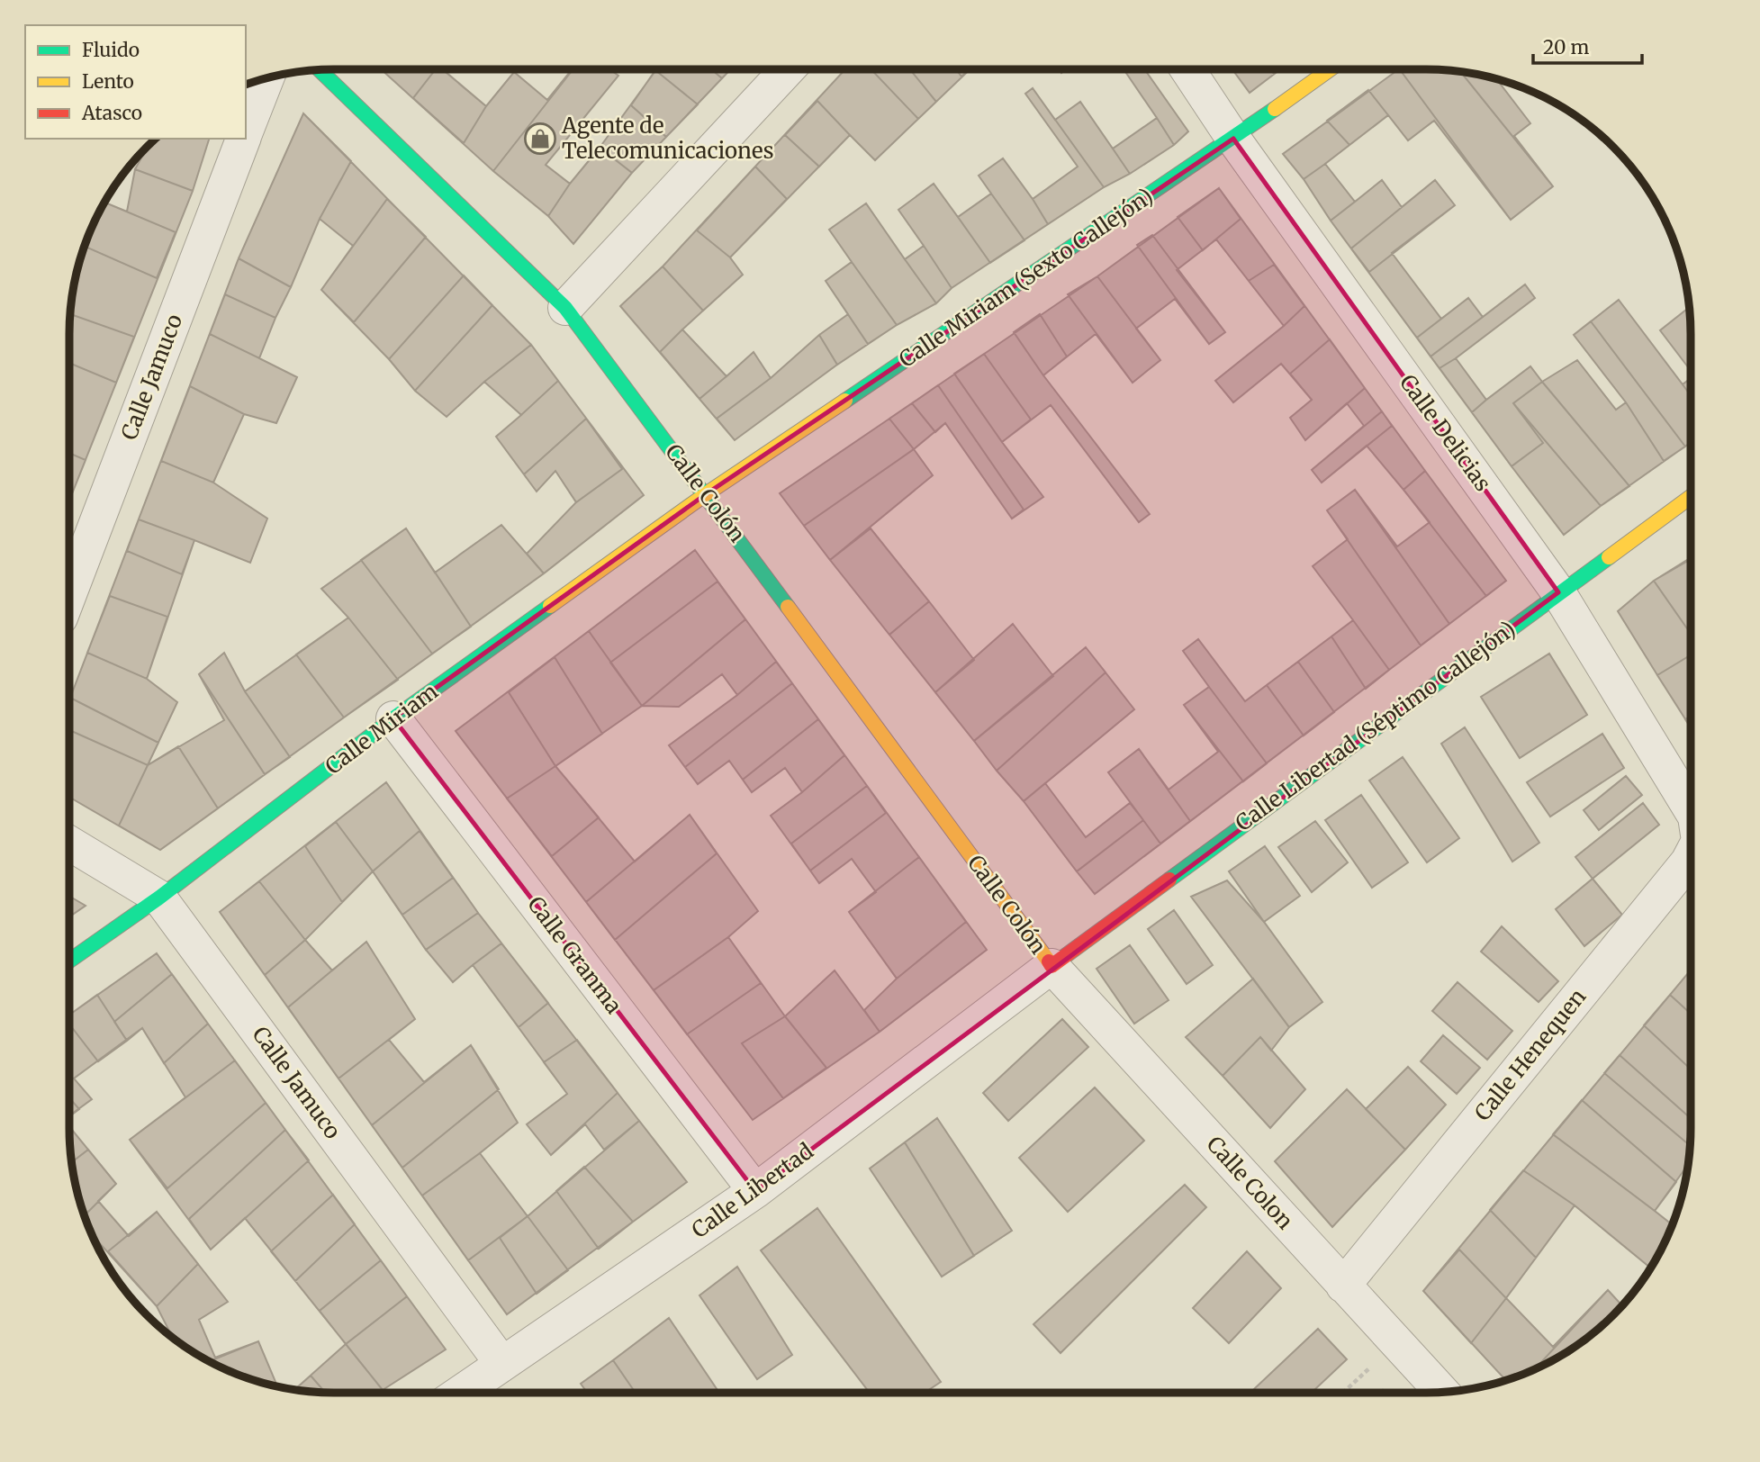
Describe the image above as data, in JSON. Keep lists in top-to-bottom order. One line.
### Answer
{"streets":{"street":["Calle Miriam (Sexto Callejón)","Calle Jamuco","Calle Delicias","Calle Colón","Calle Libertad (Séptimo Callejón)","Calle Miriam","Calle Granma","Calle Henequen","Calle Colon","Calle Libertad"]},"crossings":[["Calle Miriam (Sexto Callejón)","Calle Delicias"],["Calle Miriam (Sexto Callejón)","Calle Colón"],["Calle Miriam (Sexto Callejón)","Calle Miriam"],["Calle Jamuco","Calle Miriam"],["Calle Jamuco","Calle Libertad"],["Calle Delicias","Calle Libertad (Séptimo Callejón)"],["Calle Colón","Calle Libertad (Séptimo Callejón)"],["Calle Colón","Calle Miriam"],["Calle Colón","Calle Colon"],["Calle Colón","Calle Libertad"],["Calle Libertad (Séptimo Callejón)","Calle Colon"],["Calle Libertad (Séptimo Callejón)","Calle Libertad"],["Calle Miriam","Calle Granma"],["Calle Granma","Calle Libertad"],["Calle Henequen","Calle Colon"],["Calle Colon","Calle Libertad"]],"places":{"shop":["Agente de Telecomunicaciones"]},"legend":["Fluido","Lento","Atasco"],"scale_bar":"20 m"}
